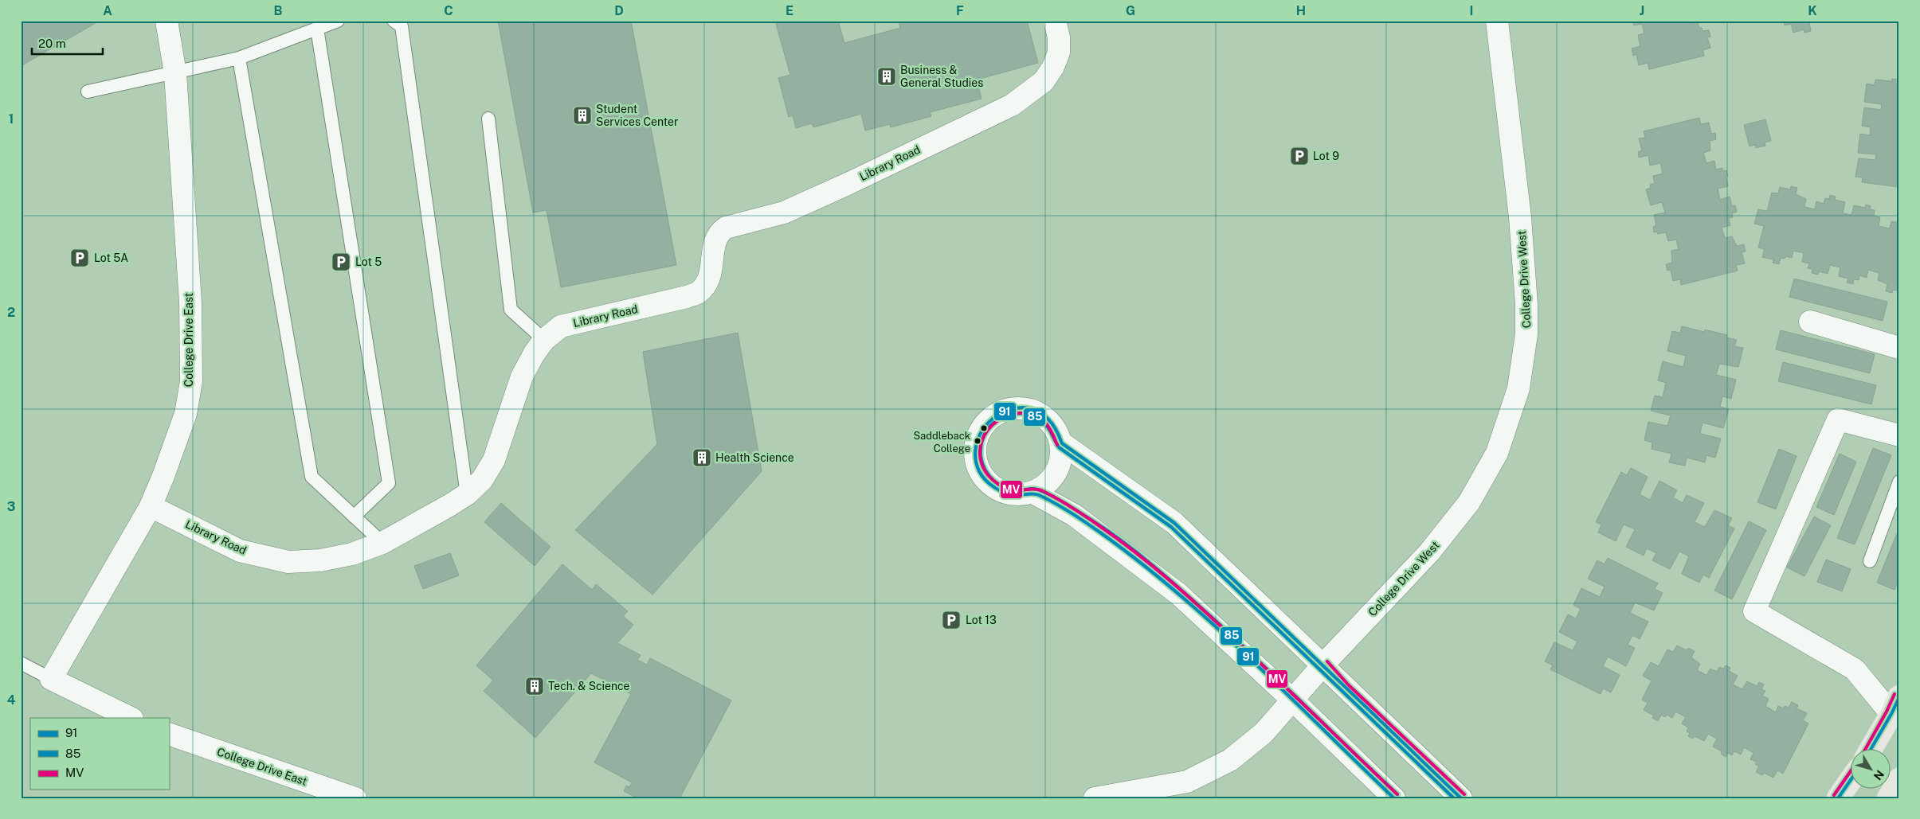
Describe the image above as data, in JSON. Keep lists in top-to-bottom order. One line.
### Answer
{"streets":{"street":["Library Road","College Drive West","College Drive East"]},"crossings":[["Library Road","College Drive East"]],"places":{"building":["Business & General Studies","Student Services Center","Health Science","Tech. & Science"],"parking":["Lot 9","Lot 5A","Lot 5","Lot 13"],"other":["Saddleback College"]},"lines":["transit line 91","transit line 85","transit line MV"],"legend":["91","85","MV"],"scale_bar":"20 m","north":"bottom right","grid":{"columns":["A","B","C","D","E","F","G","H","I","J","K"],"rows":["1","2","3","4"]}}
